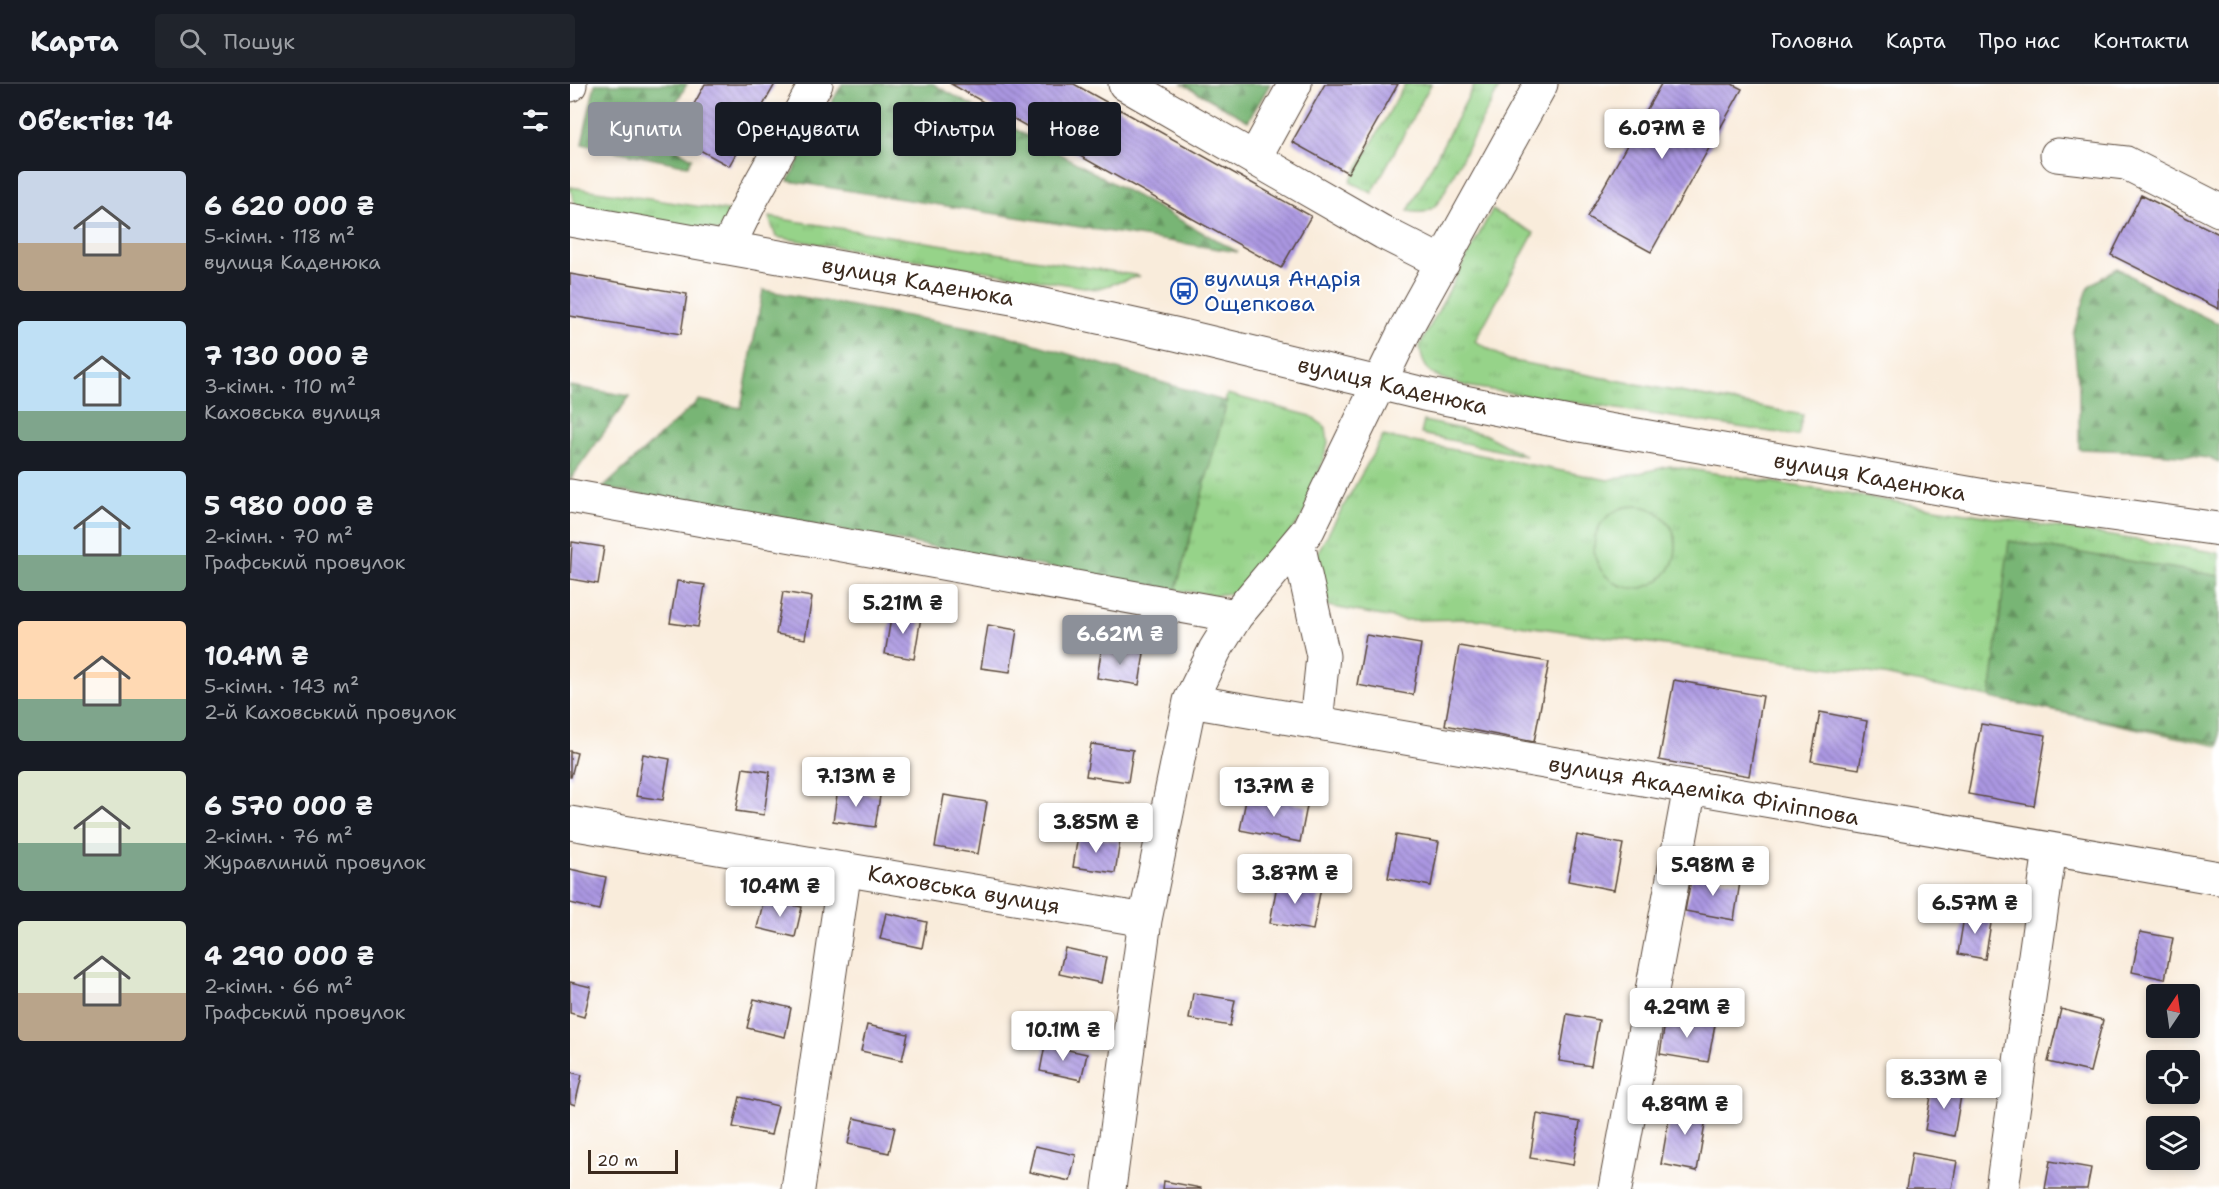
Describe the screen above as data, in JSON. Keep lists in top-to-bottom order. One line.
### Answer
{"streets":{"street":["вулиця Каденюка","вулиця Академіка Філіппова","Каховська вулиця"]},"places":{"bus stop":["вулиця Андрія Ощепкова"]},"scale_bar":"20 m","north":"top","page":{"header":"Карта","search":"Пошук","nav":["Головна","Карта","Про нас","Контакти"],"heading":"Об’єктів: 14","chip":["Купити","Орендувати","Фільтри","Нове"],"price":["6.07M ₴","5.21M ₴","6.62M ₴","7.13M ₴","13.7M ₴","3.85M ₴","5.98M ₴","3.87M ₴","10.4M ₴","6.57M ₴","4.29M ₴","10.1M ₴","8.33M ₴","4.89M ₴"],"list":[{"name":"6 620 000 ₴","note":"5-кімн. · 118 m² · вулиця Каденюка"},{"name":"7 130 000 ₴","note":"3-кімн. · 110 m² · Каховська вулиця"},{"name":"5 980 000 ₴","note":"2-кімн. · 70 m² · Графський провулок"},{"name":"10.4M ₴","note":"5-кімн. · 143 m² · 2-й Каховський провулок"},{"name":"6 570 000 ₴","note":"2-кімн. · 76 m² · Журавлиний провулок"},{"name":"4 290 000 ₴","note":"2-кімн. · 66 m² · Графський провулок"}],"scale":"20 m"}}
